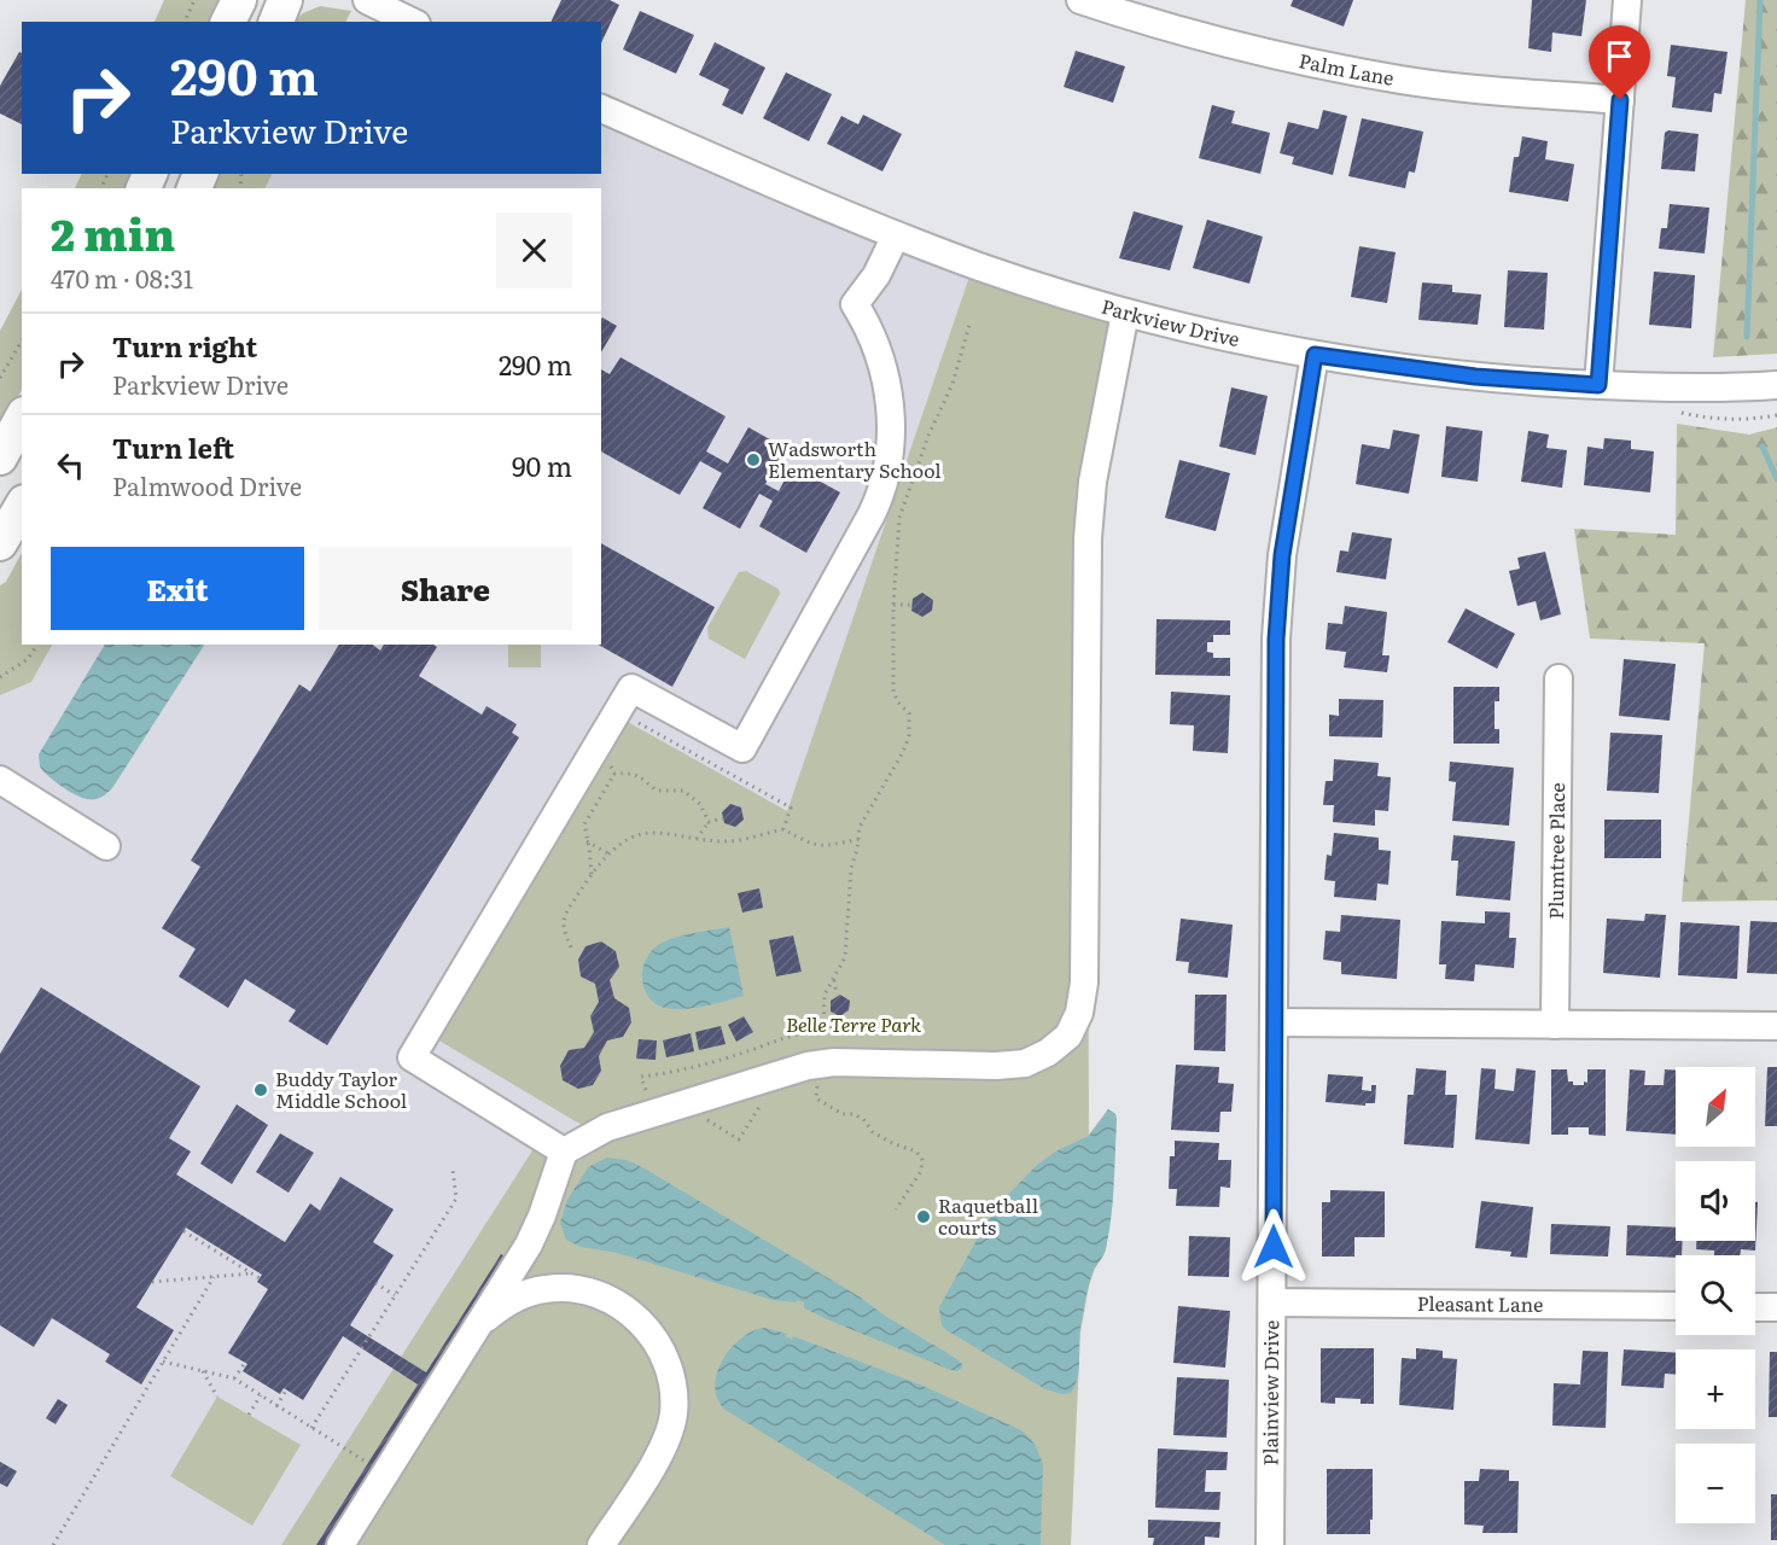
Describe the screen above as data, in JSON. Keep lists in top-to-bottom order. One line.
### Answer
{"streets":{"street":["Palm Lane","Parkview Drive","Plumtree Place","Pleasant Lane","Plainview Drive"]},"crossings":[["Parkview Drive","Plainview Drive"],["Pleasant Lane","Plainview Drive"]],"parks":["Belle Terre Park"],"places":["Wadsworth Elementary School","Buddy Taylor Middle School","Raquetball courts"],"north":"top right","page":{"turn":["290 m","Parkview Drive"],"heading":["2 min","470 m · 08:31"],"list":[{"name":"Turn right","note":"Parkview Drive","value":"290 m"},{"name":"Turn left","note":"Palmwood Drive","value":"90 m"}],"buttons":["Exit","Share"],"map_buttons":["+","−"]}}
